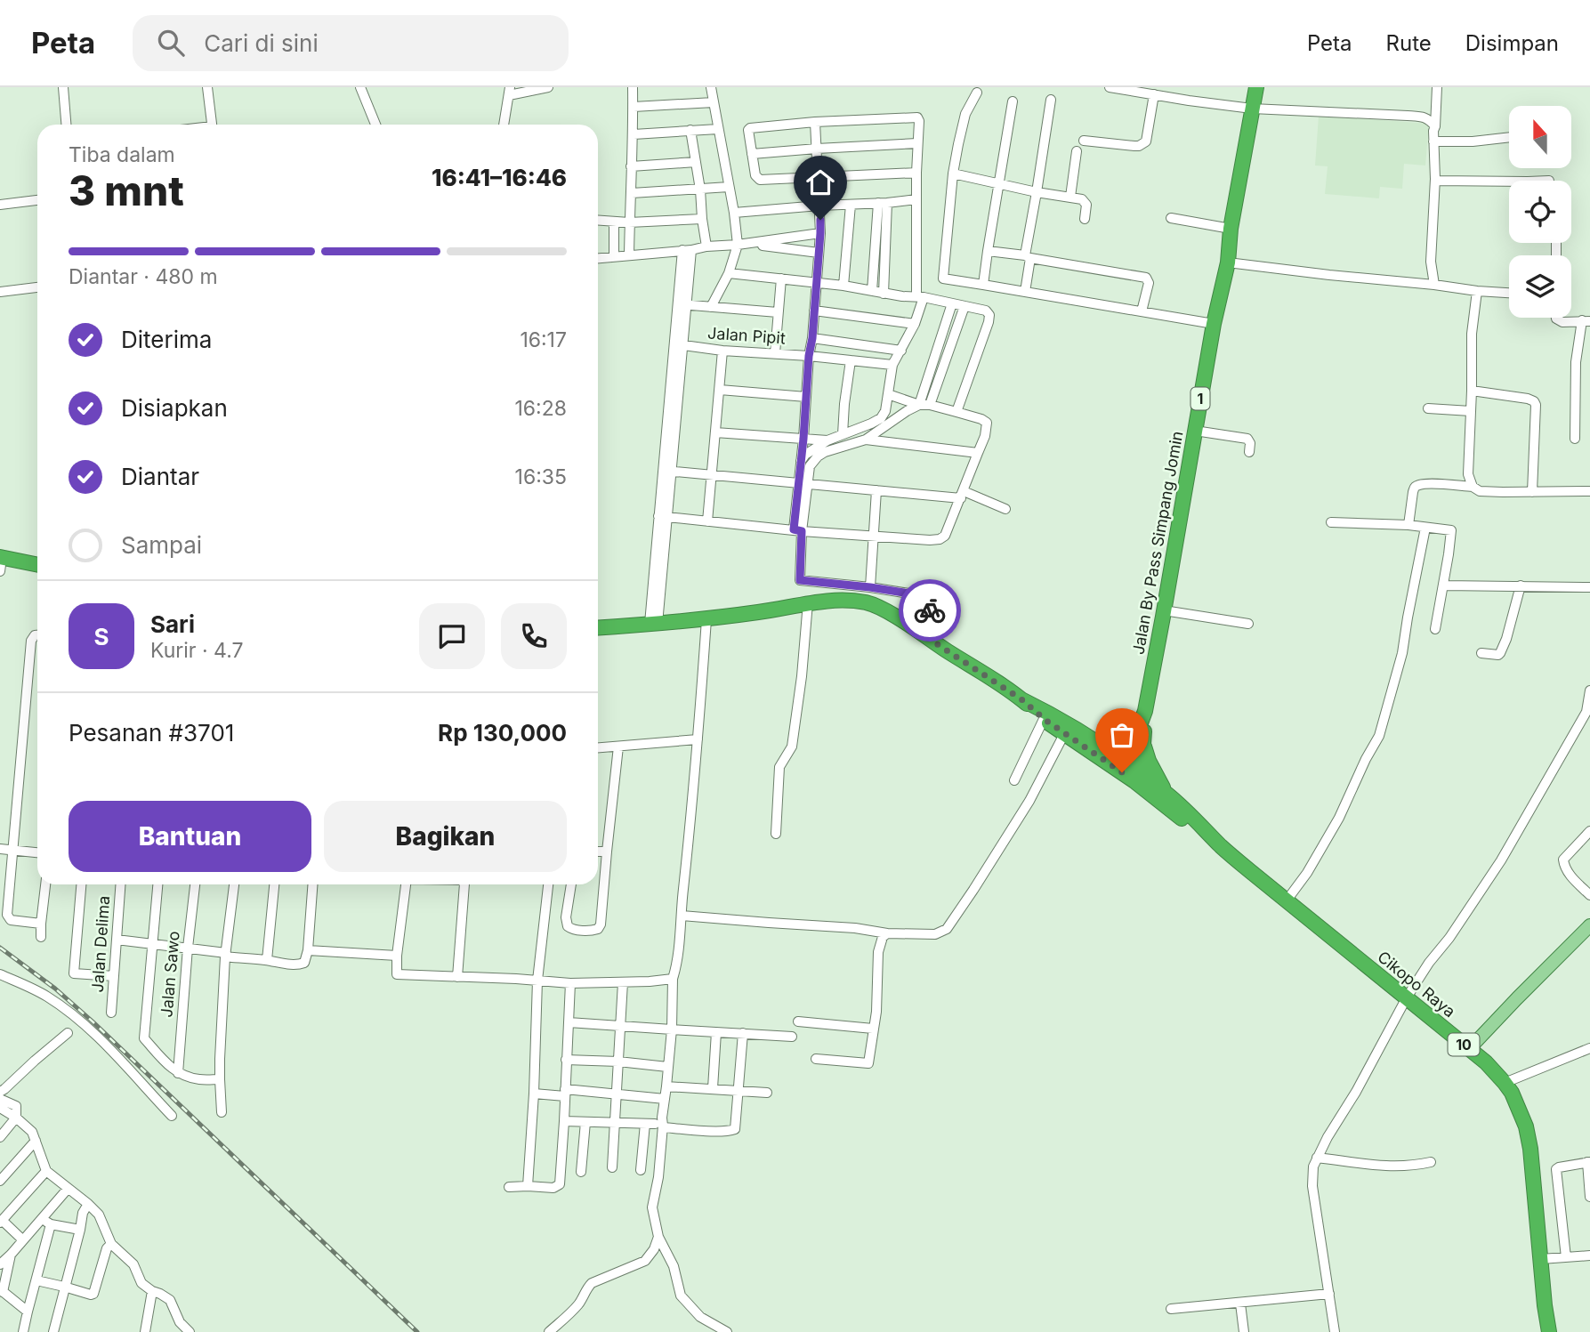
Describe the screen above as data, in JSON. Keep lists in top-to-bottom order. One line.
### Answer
{"streets":{"highway":["1","Jalan By Pass Simpang Jomin","Cikopo Raya","10"],"street":["Jalan Pipit","Jalan Delima","Jalan Sawo"]},"crossings":[["Jalan By Pass Simpang Jomin","Cikopo Raya"],["Jalan By Pass Simpang Jomin","10"],["Cikopo Raya","10"]],"north":"top","page":{"header":"Peta","search":"Cari di sini","nav":["Peta","Rute","Disimpan"],"heading":["3 mnt","Tiba dalam","16:41–16:46"],"panel":["Sari","Kurir · 4.7","Pesanan #3701","Rp 130,000"],"bar":"Diantar · 480 m","list":[["Diterima","16:17"],["Disiapkan","16:28"],["Diantar","16:35"],"Sampai"],"round":"S","buttons":["Bantuan","Bagikan"]}}
